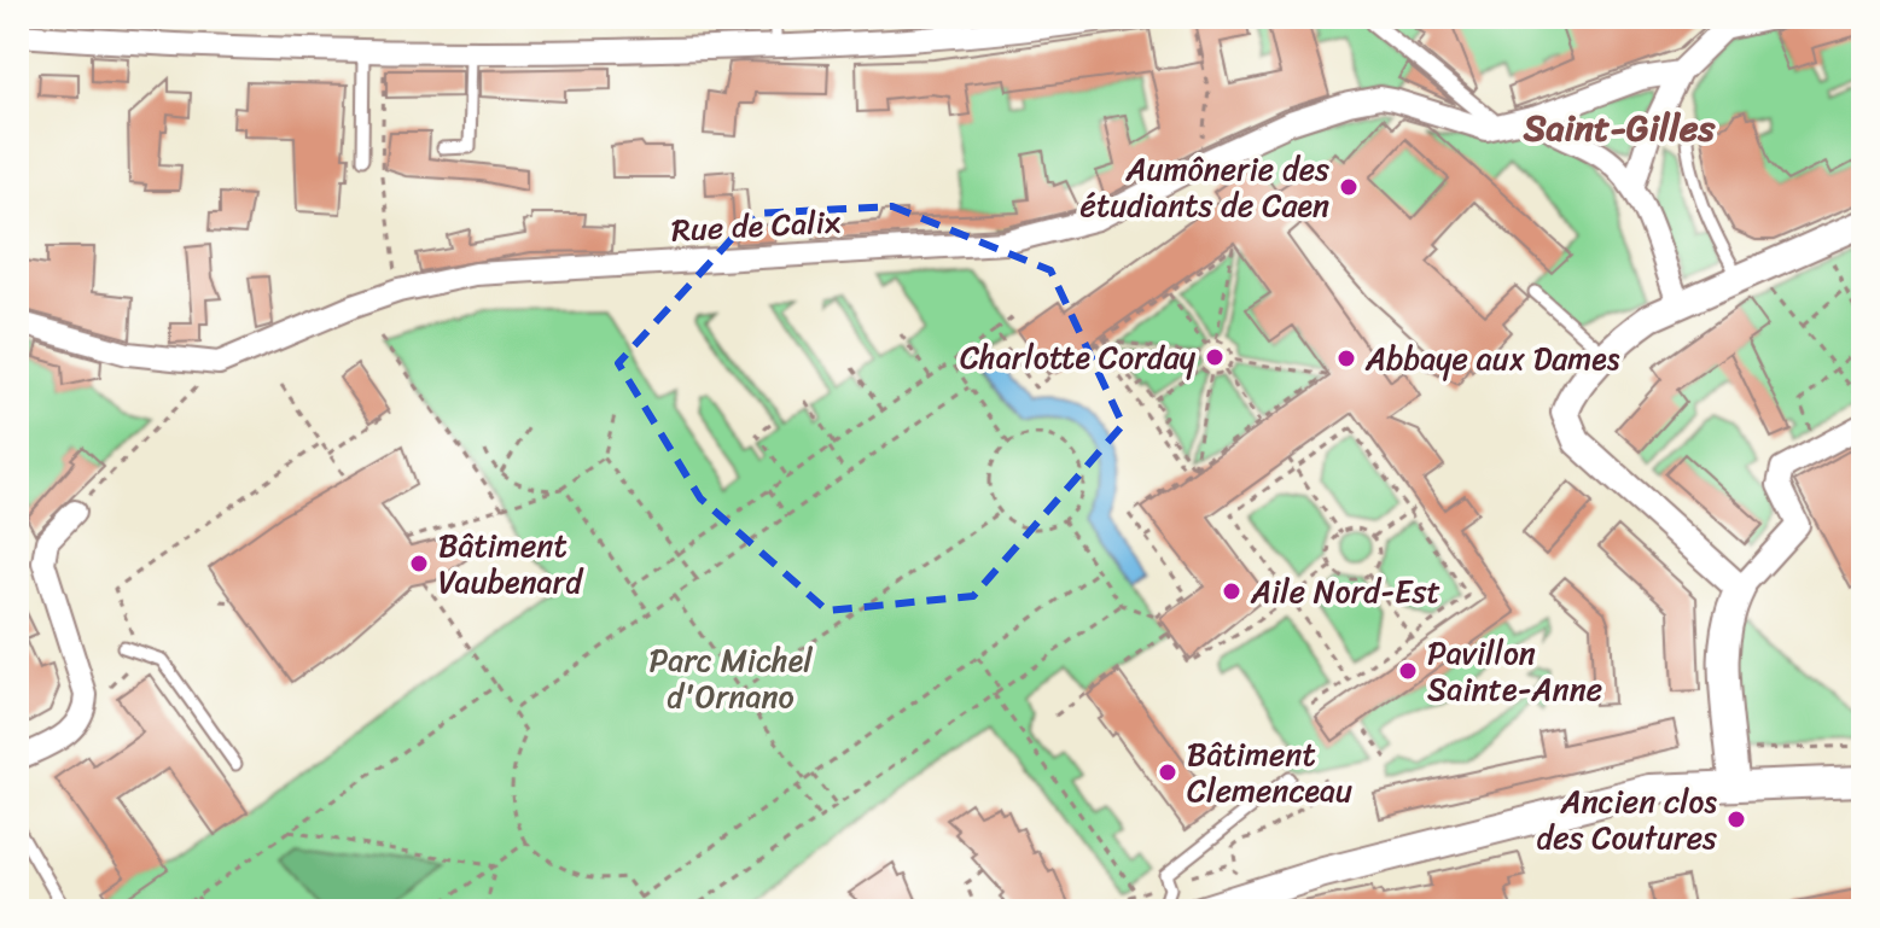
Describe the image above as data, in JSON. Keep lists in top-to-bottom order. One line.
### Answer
{"streets":{"street":["Rue de Calix"]},"districts":["Saint-Gilles"],"parks":["Parc Michel d'Ornano"],"places":["Aumônerie des étudiants de Caen","Charlotte Corday","Abbaye aux Dames","Bâtiment Vaubenard","Aile Nord-Est","Pavillon Sainte-Anne","Bâtiment Clemenceau","Ancien clos des Coutures"]}
